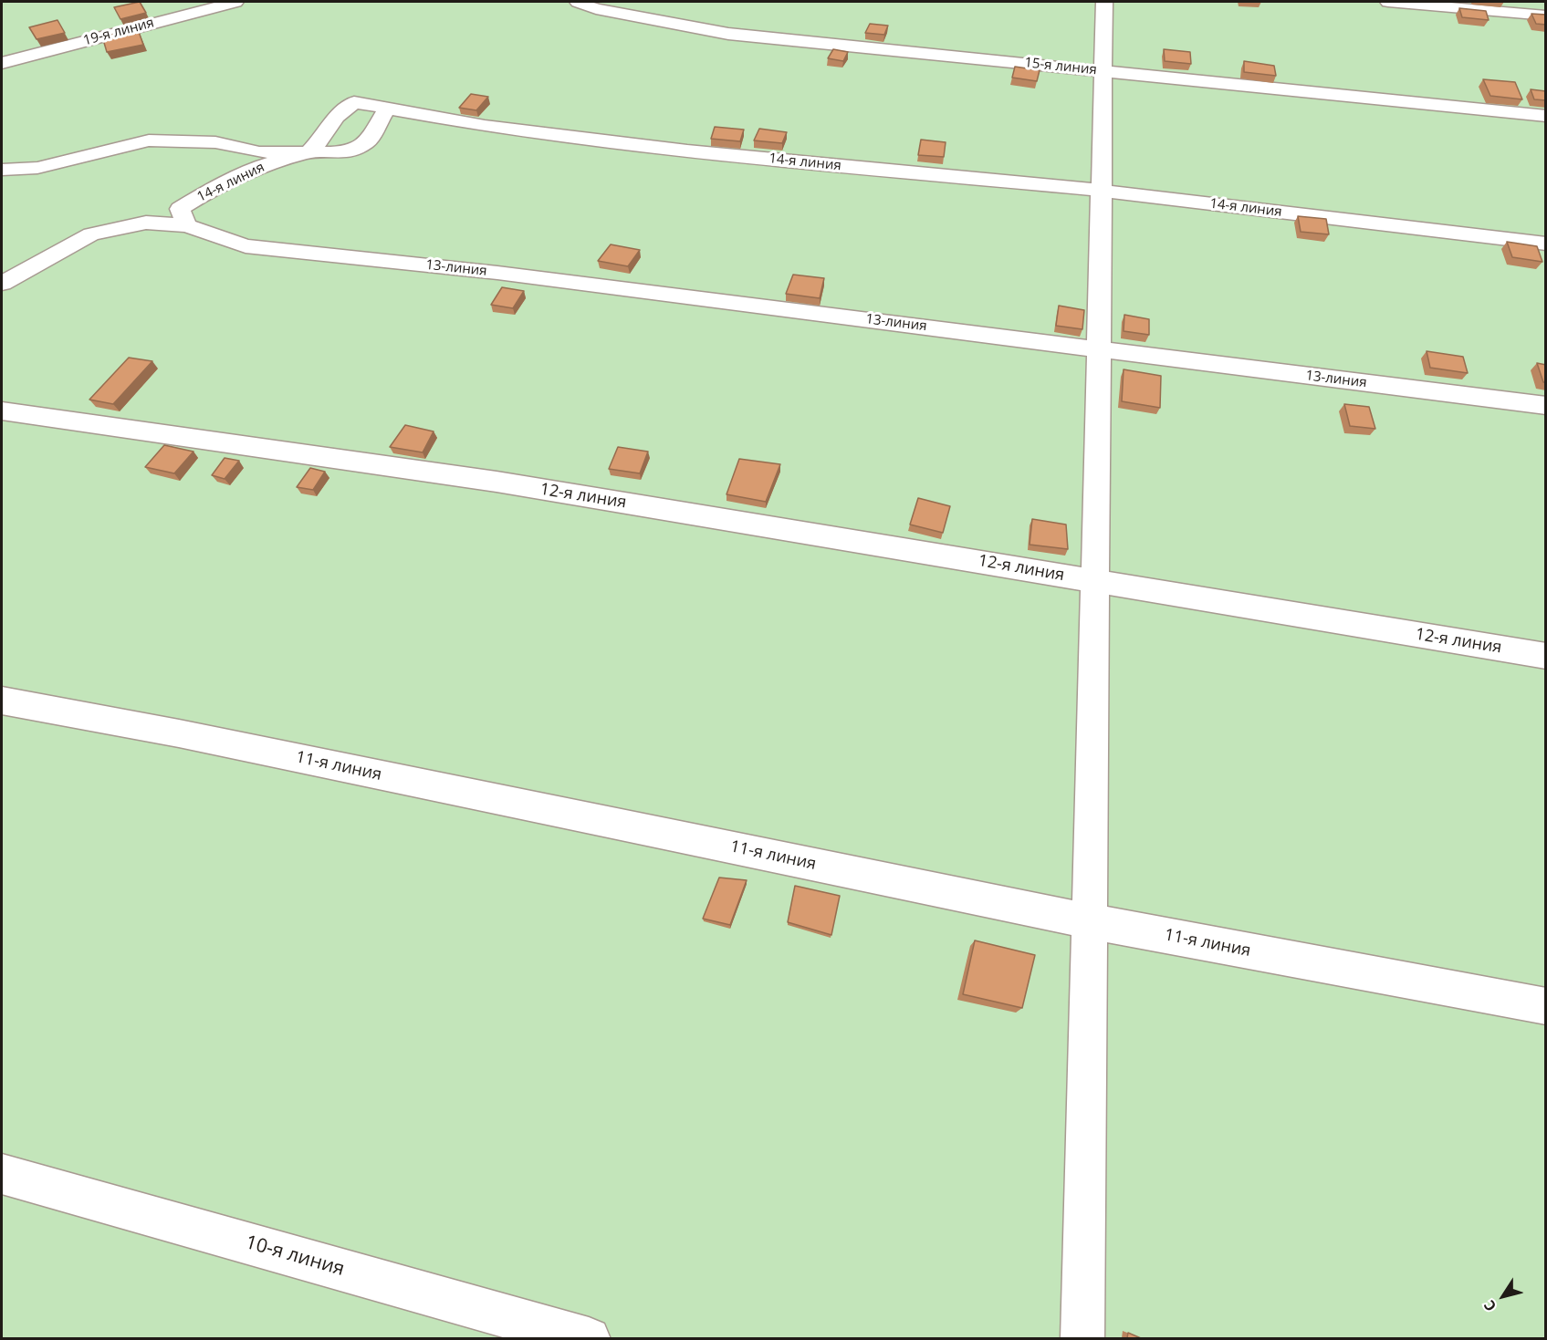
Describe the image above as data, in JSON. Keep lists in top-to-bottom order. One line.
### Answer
{"streets":{"street":["19-я линия","15-я линия","14-я линия","13-линия","12-я линия","11-я линия","10-я линия"]},"crossings":[["14-я линия","13-линия"]],"north":"bottom left"}
